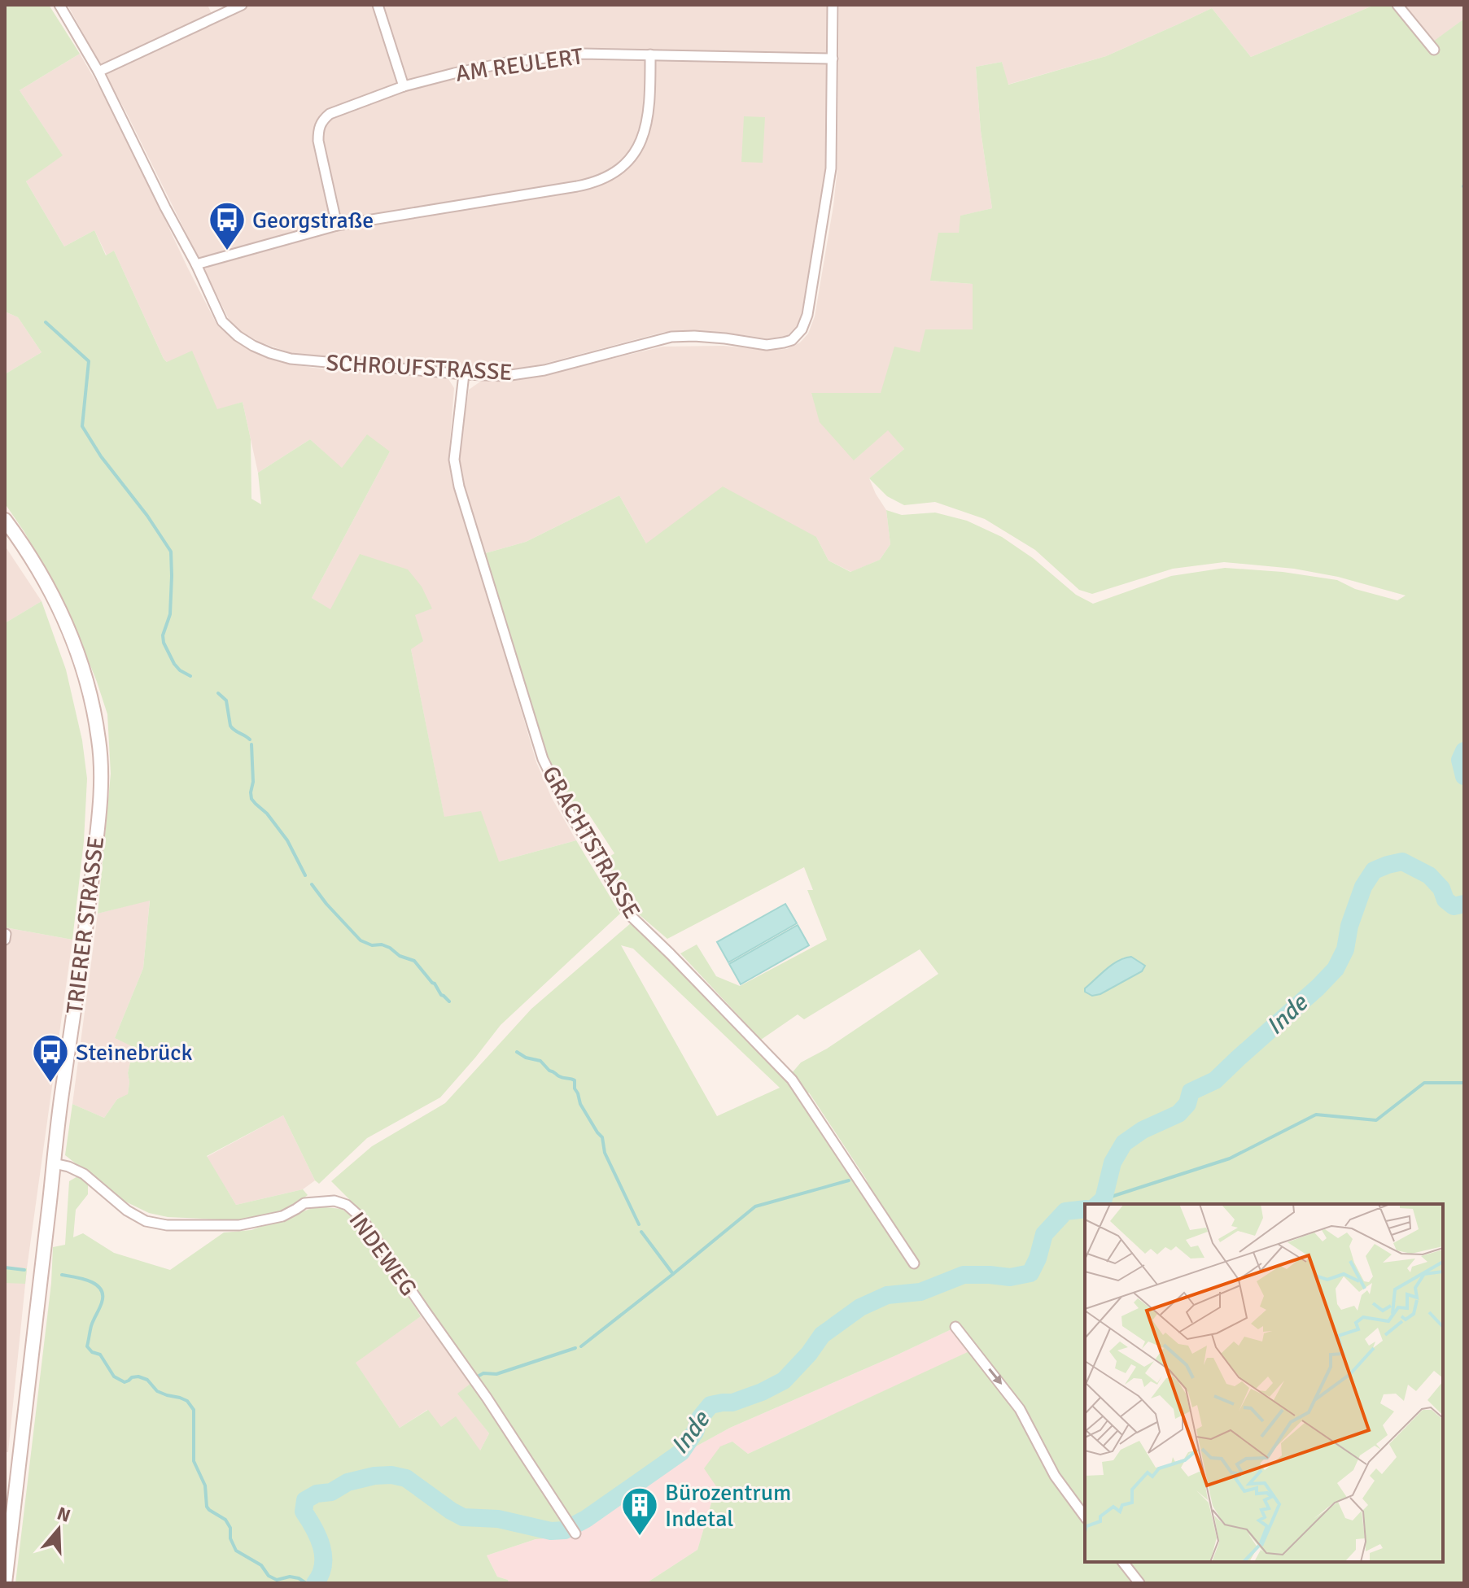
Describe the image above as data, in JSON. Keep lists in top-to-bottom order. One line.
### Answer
{"streets":{"main road":["TRIERER STRASSE"],"street":["AM REULERT","SCHROUFSTRASSE","GRACHTSTRASSE","INDEWEG"]},"crossings":[["AM REULERT","SCHROUFSTRASSE"],["SCHROUFSTRASSE","GRACHTSTRASSE"],["TRIERER STRASSE","INDEWEG"]],"water":["Inde"],"places":{"bus stop":["Georgstraße","Steinebrück"],"building":["Bürozentrum Indetal"]},"north":"top"}
